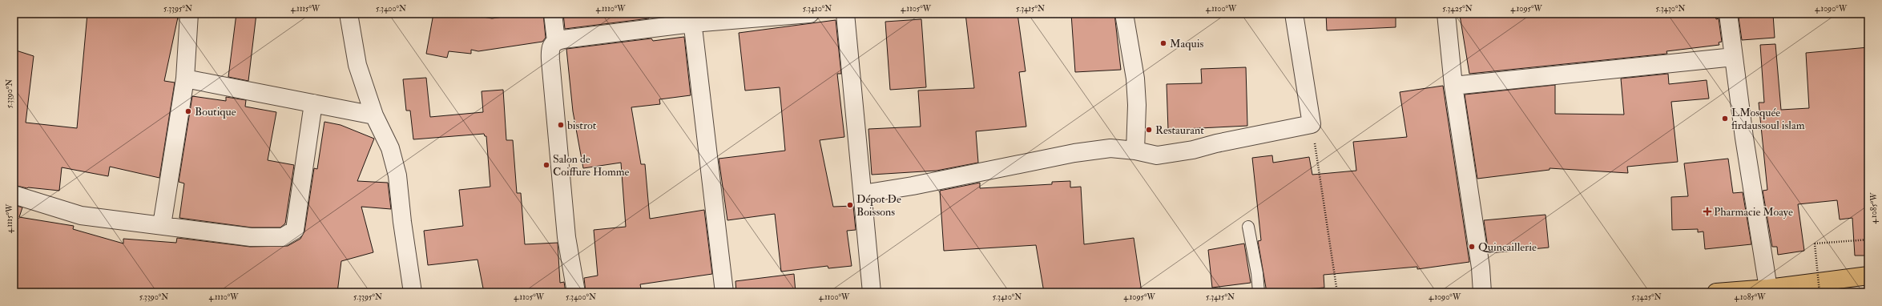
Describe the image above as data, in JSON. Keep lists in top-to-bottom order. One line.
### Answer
{"places":{"other":["Maquis","Boutique","LMosquée firdaussoul islam","bistrot","Restaurant","Salon de Coiffure Homme","Dépot De Boissons","Quincaillerie"],"health":["Pharmacie Moaye"]},"coordinates":["5.3395°N","4.1115°W","5.3400°N","4.1110°W","5.3410°N","4.1105°W","5.3415°N","4.1100°W","5.3425°N","4.1095°W","5.3430°N","4.1090°W","5.3390°N","4.1085°W"]}
